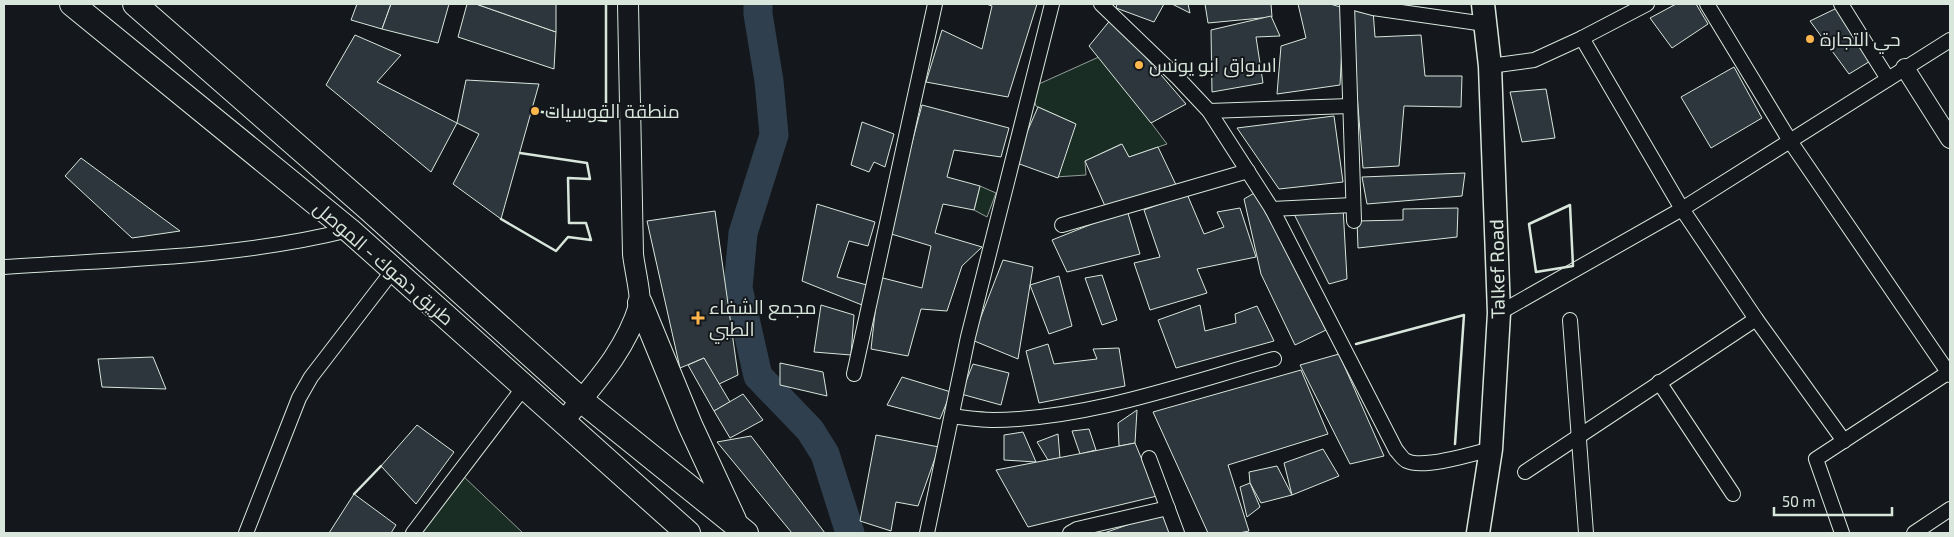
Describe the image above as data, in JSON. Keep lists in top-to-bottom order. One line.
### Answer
{"streets":{"highway":["طريق دهوك - الموصل"],"main road":["Talkef Road"]},"places":{"other":["حي التجارة","اسواق ابو يونس","منطقة القوسيات"],"health":["مجمع الشفاء الطبي"]},"scale_bar":"50 m"}
